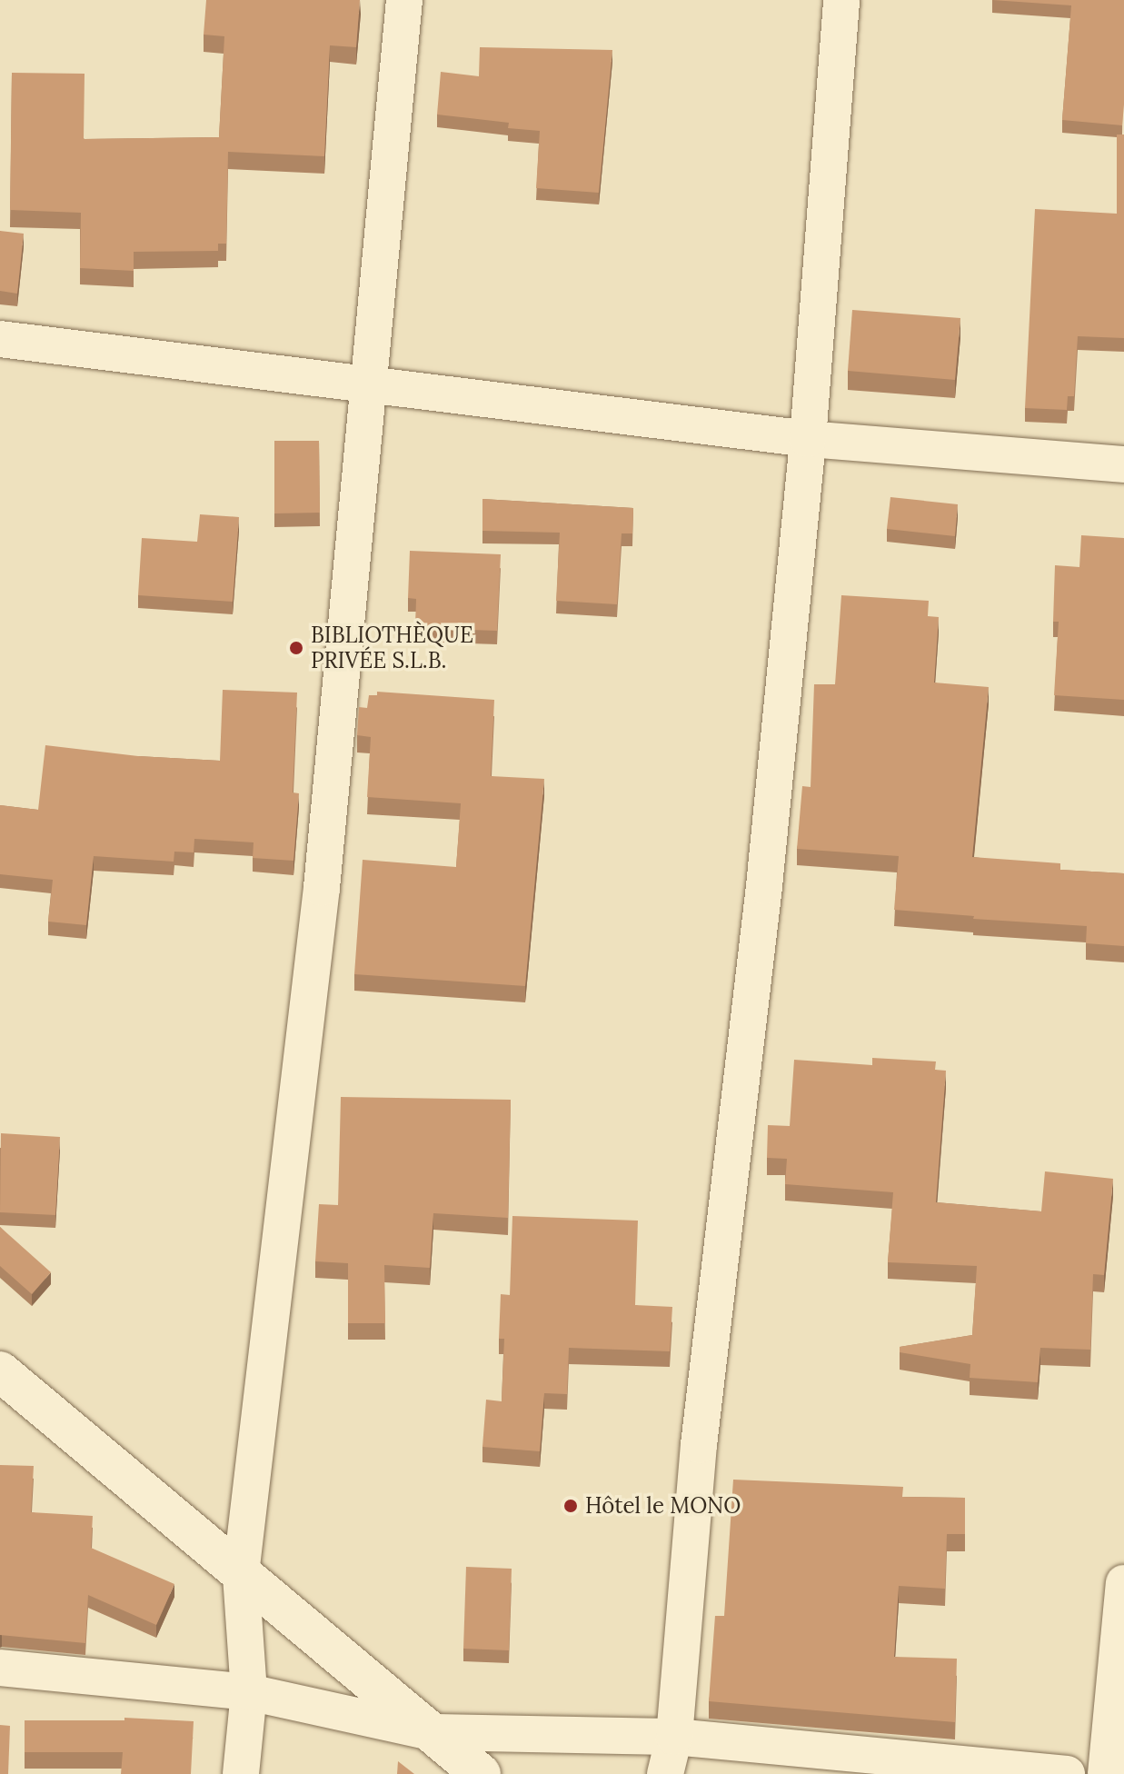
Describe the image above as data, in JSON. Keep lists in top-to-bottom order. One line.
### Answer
{"places":["BIBLIOTHÈQUE PRIVÉE S.L.B.","Hôtel le MONO"]}
